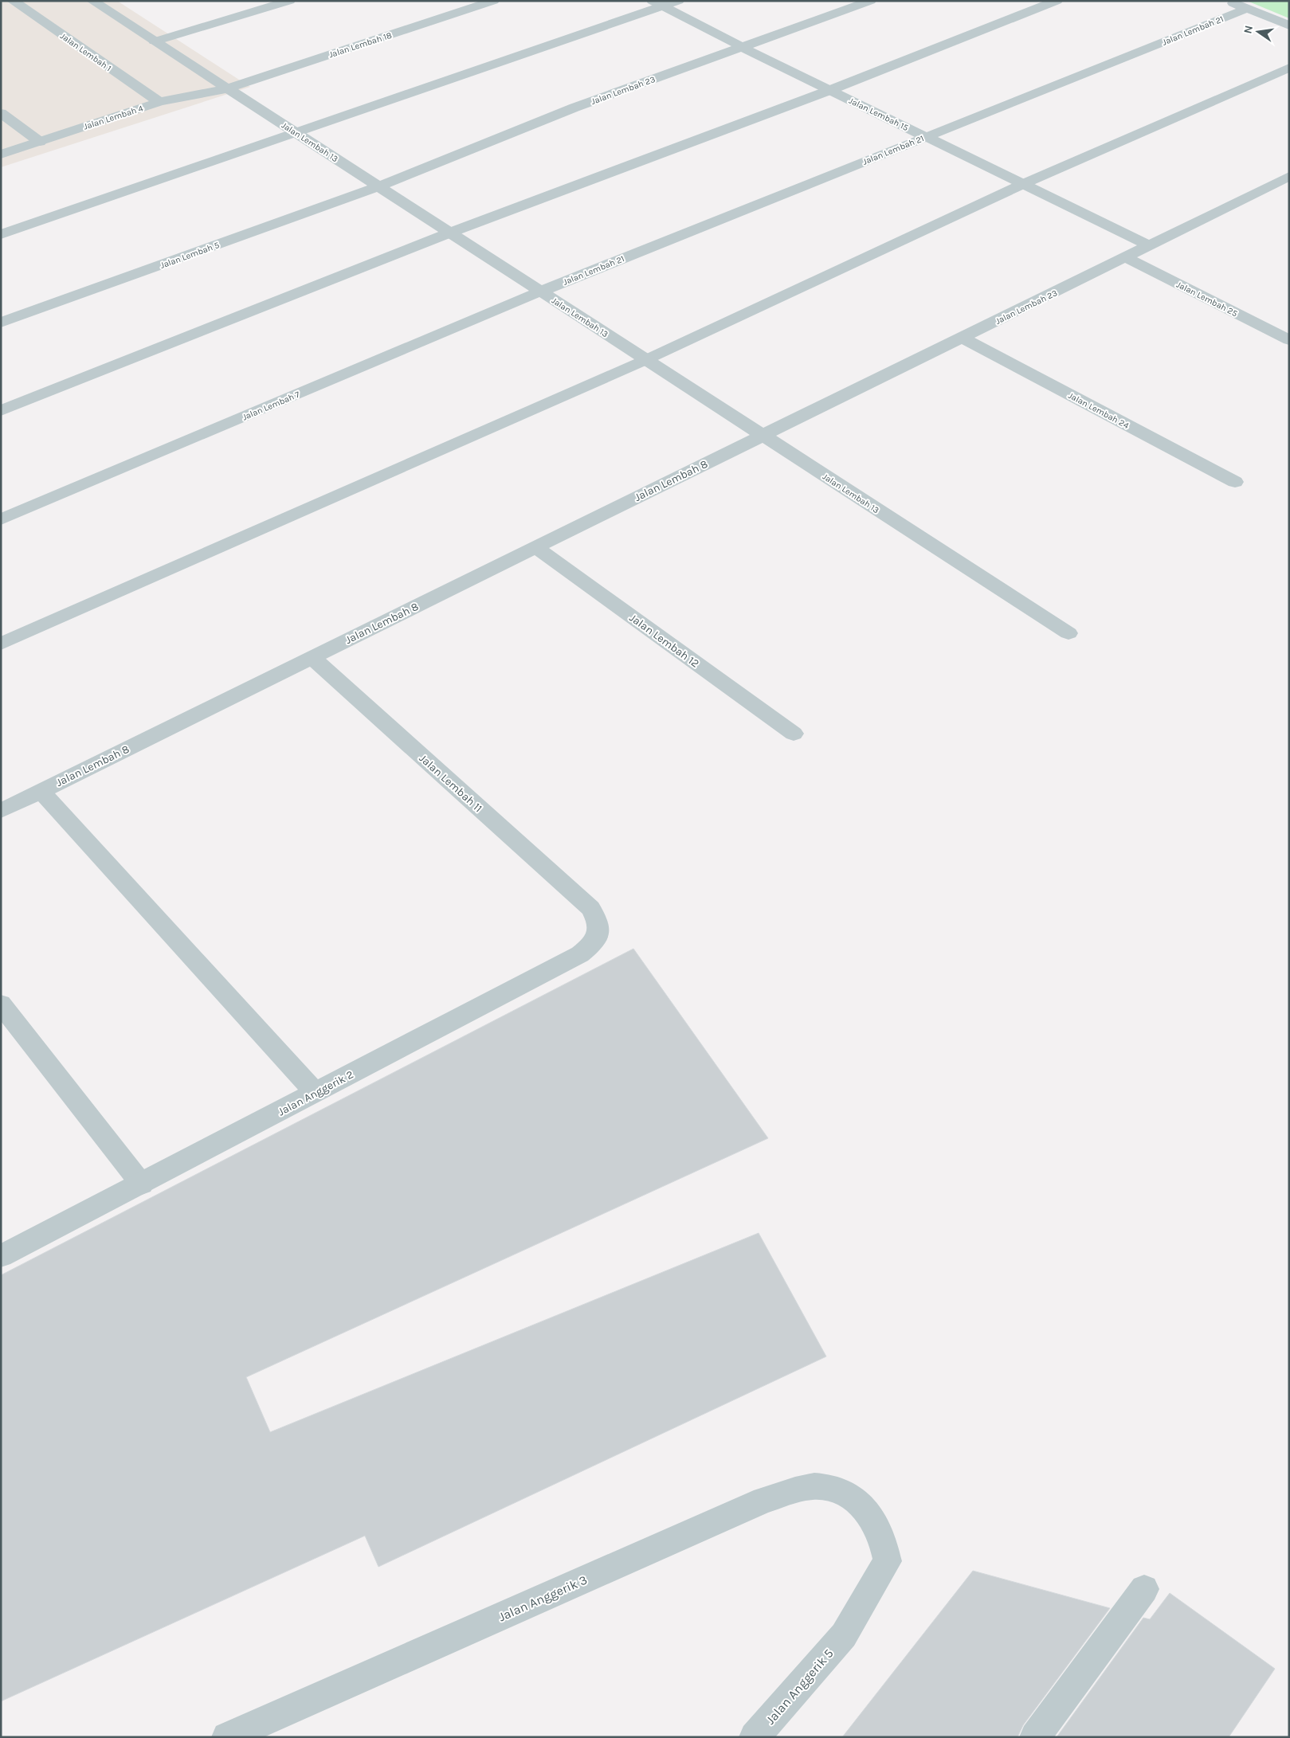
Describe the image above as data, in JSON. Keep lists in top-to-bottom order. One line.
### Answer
{"streets":{"street":["Jalan Lembah 21","Jalan Lembah 18","Jalan Lembah 1","Jalan Lembah 23","Jalan Lembah 15","Jalan Lembah 4","Jalan Lembah 13","Jalan Lembah 5","Jalan Lembah 25","Jalan Lembah 7","Jalan Lembah 24","Jalan Lembah 8","Jalan Lembah 12","Jalan Lembah 11","Jalan Anggerik 2","Jalan Anggerik 3","Jalan Anggerik 5"]},"crossings":[["Jalan Lembah 21","Jalan Lembah 15"],["Jalan Lembah 21","Jalan Lembah 13"],["Jalan Lembah 21","Jalan Lembah 7"],["Jalan Lembah 18","Jalan Lembah 4"],["Jalan Lembah 18","Jalan Lembah 13"],["Jalan Lembah 1","Jalan Lembah 4"],["Jalan Lembah 23","Jalan Lembah 15"],["Jalan Lembah 23","Jalan Lembah 13"],["Jalan Lembah 23","Jalan Lembah 5"],["Jalan Lembah 23","Jalan Lembah 25"],["Jalan Lembah 23","Jalan Lembah 24"],["Jalan Lembah 23","Jalan Lembah 8"],["Jalan Lembah 4","Jalan Lembah 13"],["Jalan Lembah 13","Jalan Lembah 5"],["Jalan Lembah 13","Jalan Lembah 7"],["Jalan Lembah 13","Jalan Lembah 8"],["Jalan Lembah 8","Jalan Lembah 12"],["Jalan Lembah 8","Jalan Lembah 11"],["Jalan Lembah 11","Jalan Anggerik 2"],["Jalan Anggerik 3","Jalan Anggerik 5"]],"north":"left"}
